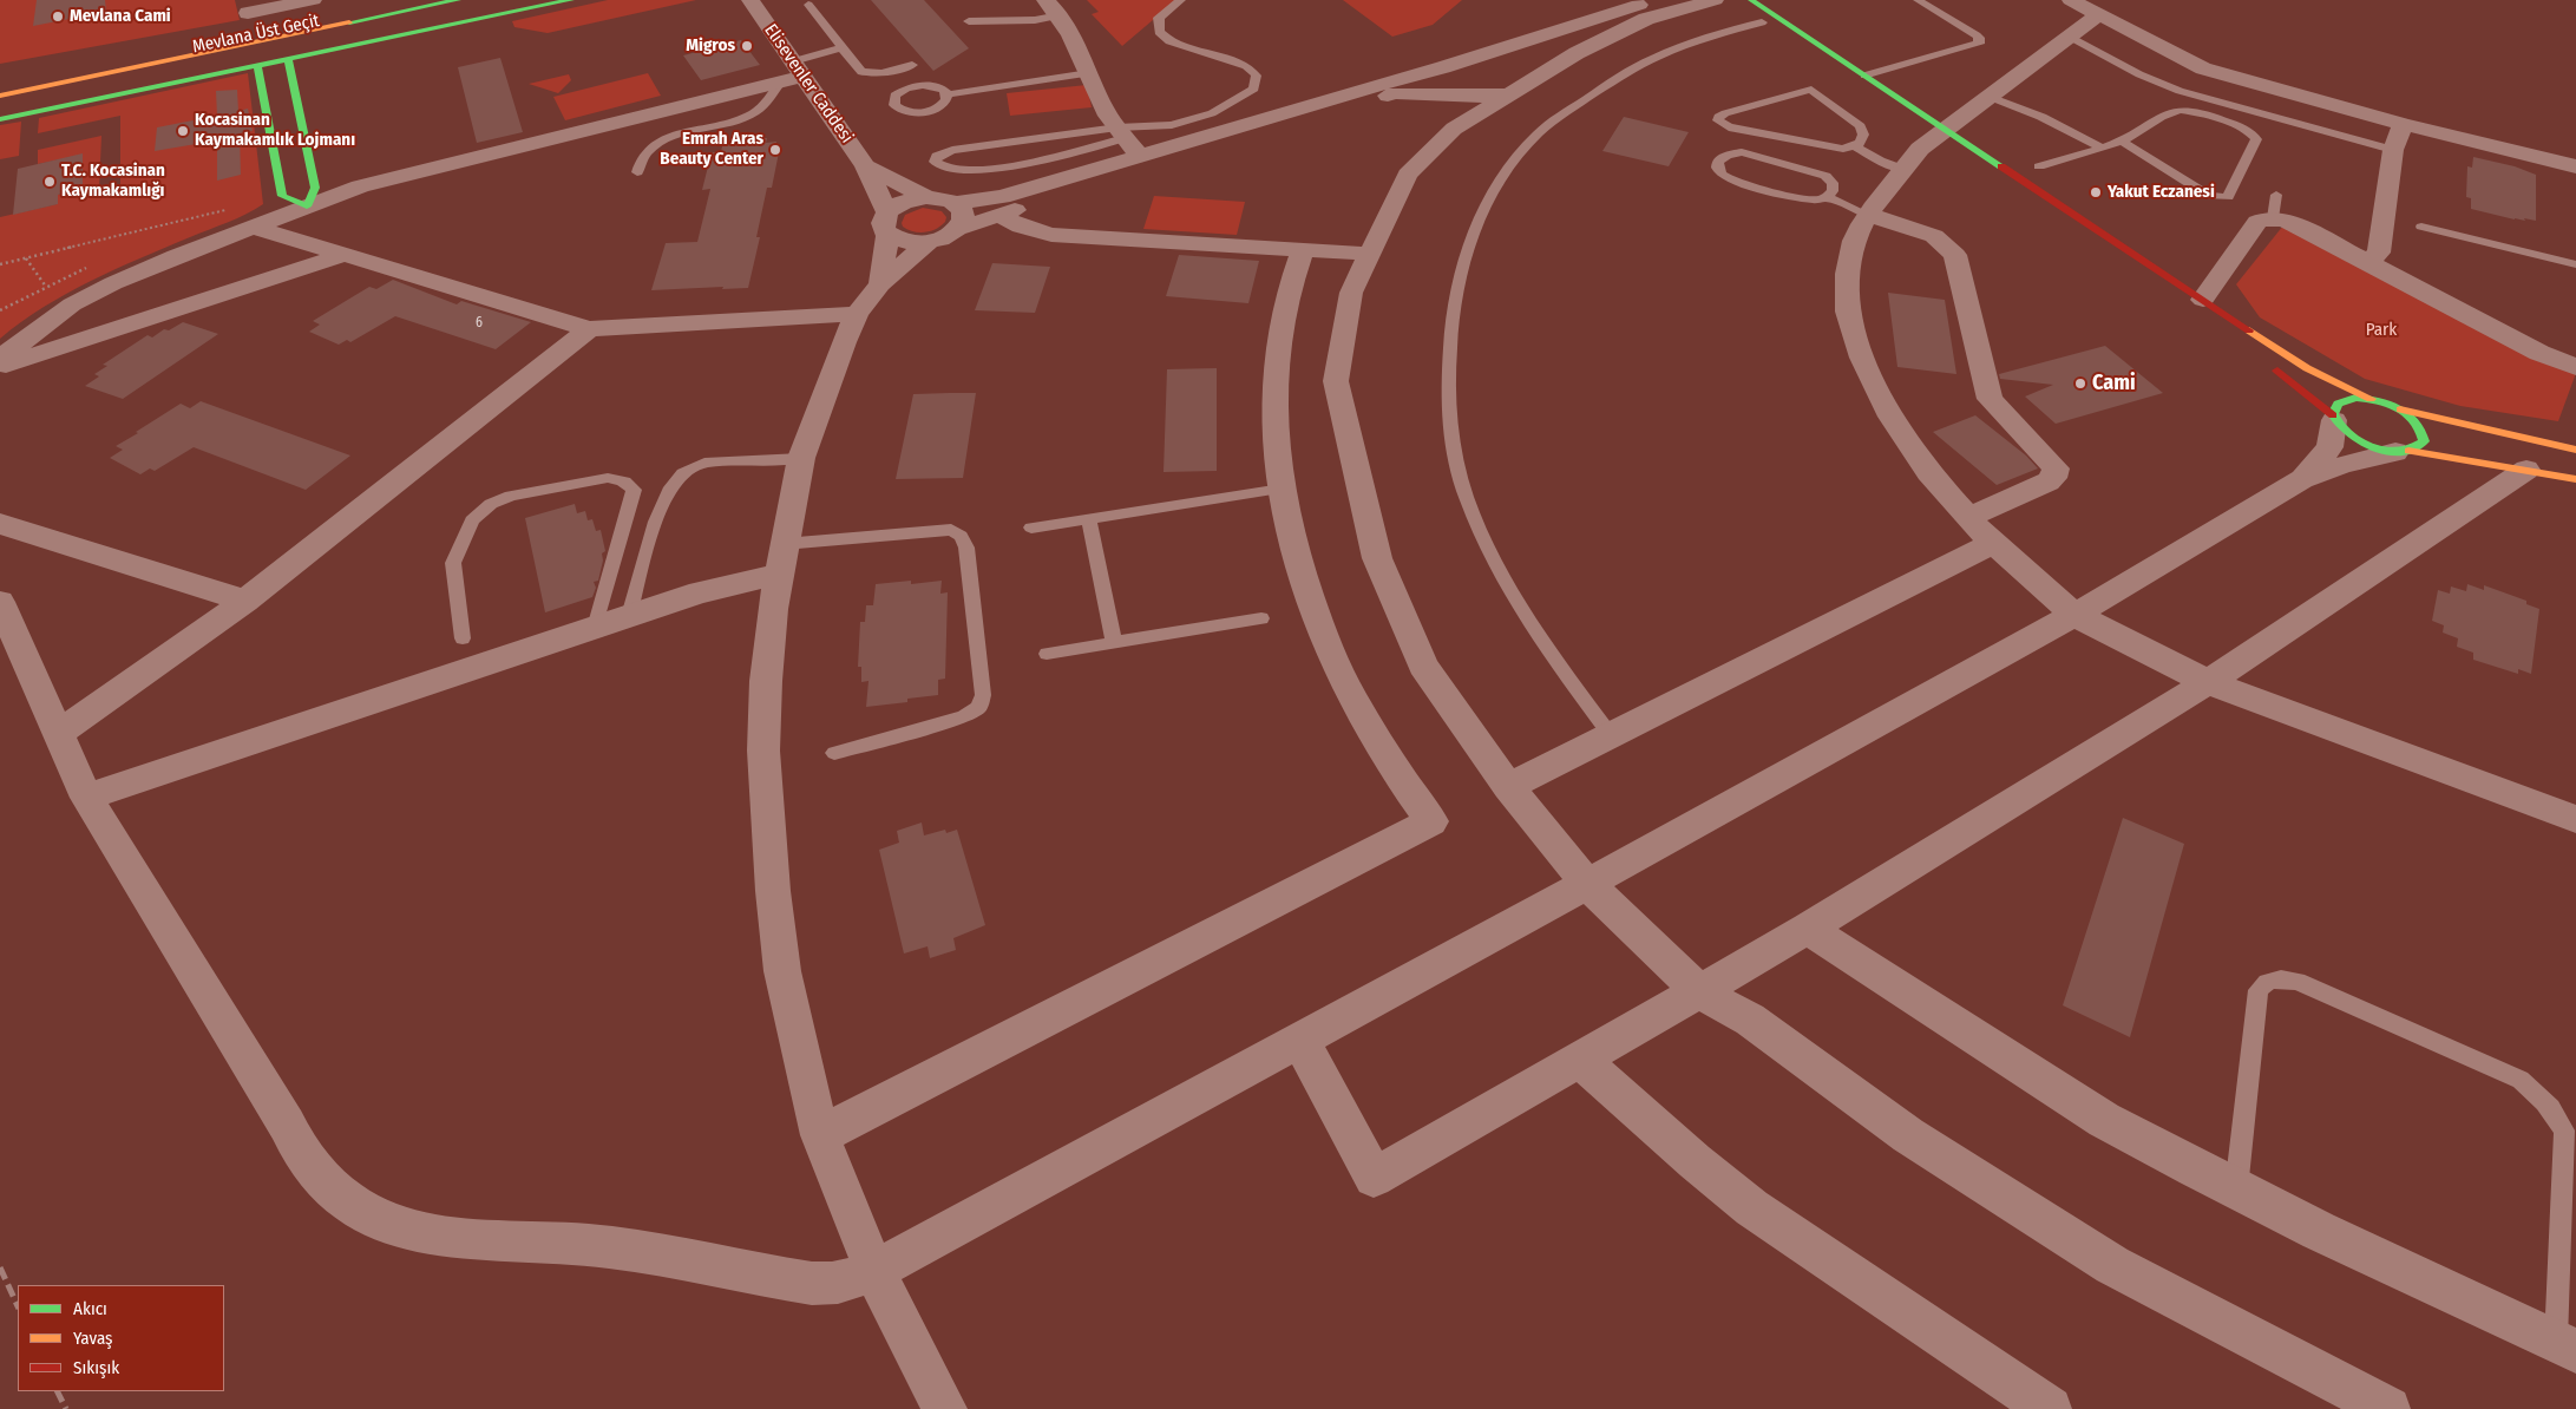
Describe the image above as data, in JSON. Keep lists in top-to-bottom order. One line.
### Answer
{"streets":{"main road":["Mevlana Üst Geçit"],"street":["Elisevenler Caddesi"]},"parks":["Park"],"places":["Mevlana Cami","Migros","Kocasinan Kaymakamlık Lojmanı","Emrah Aras Beauty Center","T.C. Kocasinan Kaymakamlığı","Yakut Eczanesi","Cami"],"house_numbers":["6"],"legend":["Akıcı","Yavaş","Sıkışık"]}
